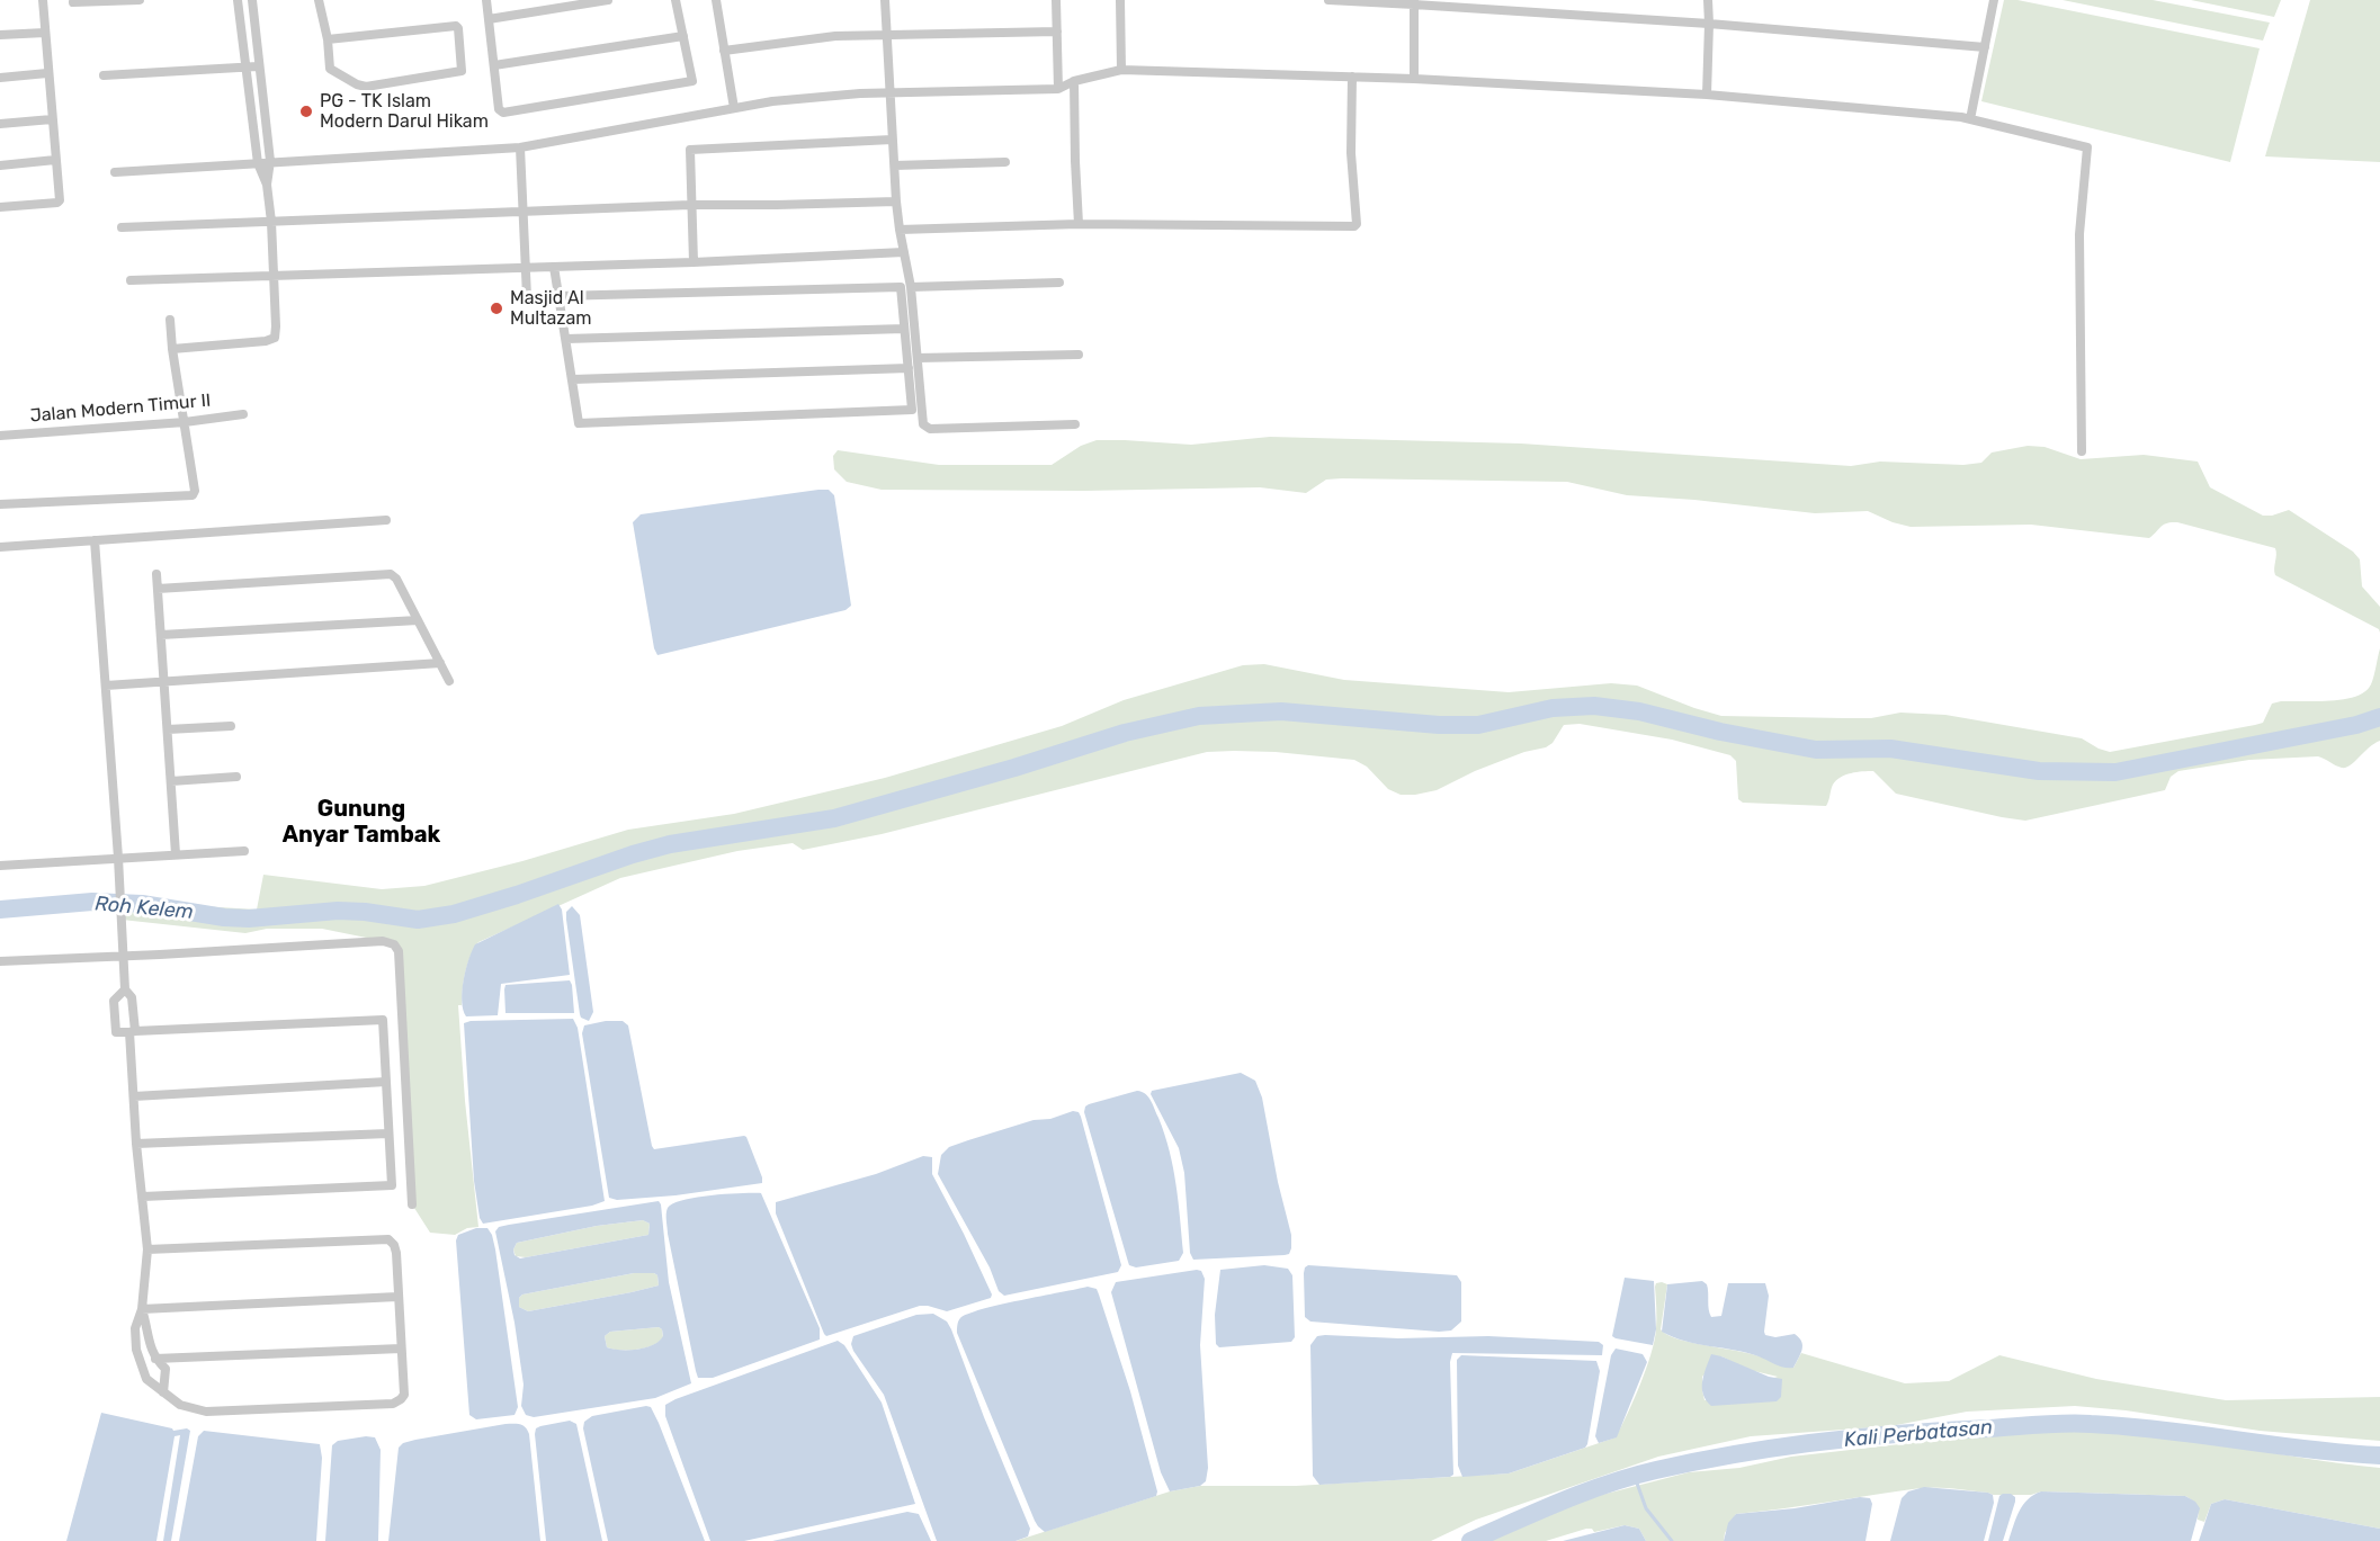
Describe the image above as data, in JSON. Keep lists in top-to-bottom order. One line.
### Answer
{"streets":{"street":["Jalan Modern Timur II"]},"districts":["Gunung Anyar Tambak"],"water":["Roh Kelem","Kali Perbatasan"],"places":["PG - TK Islam Modern Darul Hikam","Masjid Al Multazam"]}
